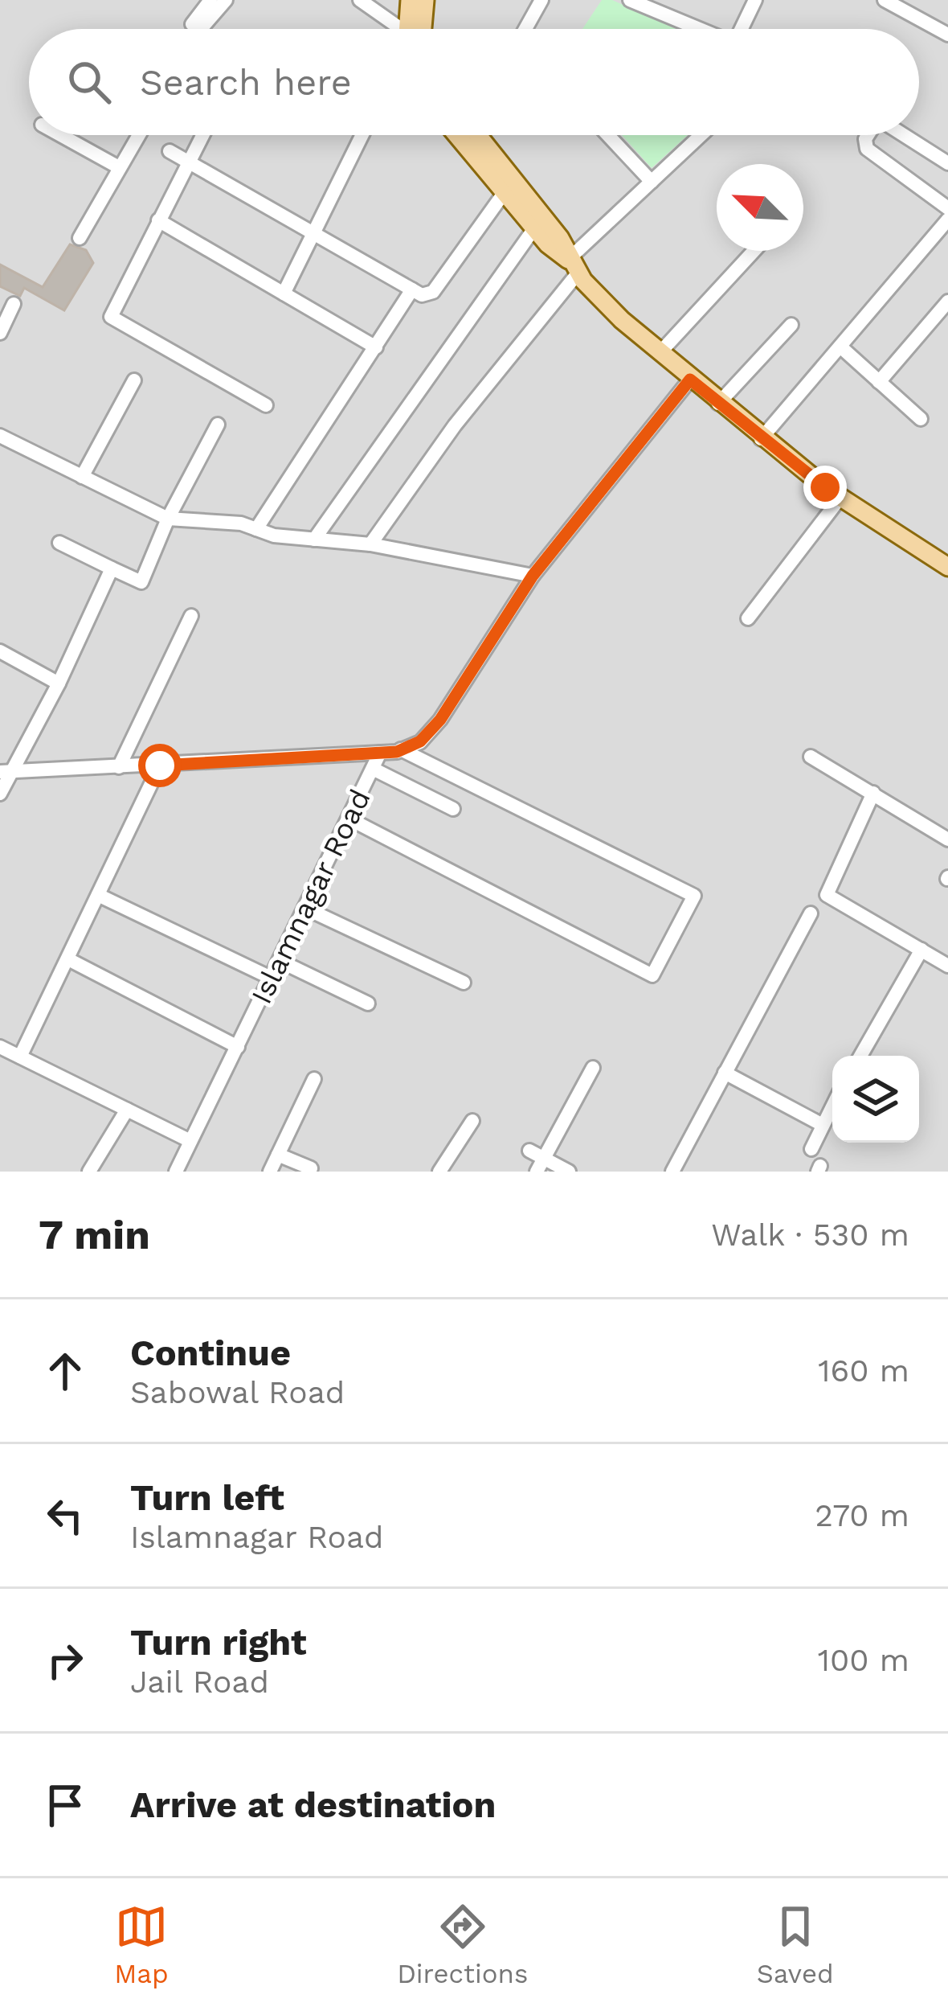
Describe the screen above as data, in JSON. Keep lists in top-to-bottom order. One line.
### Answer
{"streets":{"street":["Islamnagar Road"]},"north":"top left","page":{"search":"Search here","heading":["7 min","Walk · 530 m"],"list":[["Continue","Sabowal Road","160 m"],["Turn left","Islamnagar Road","270 m"],["Turn right","Jail Road","100 m"],"Arrive at destination"],"nav":["Map","Directions","Saved"]}}
